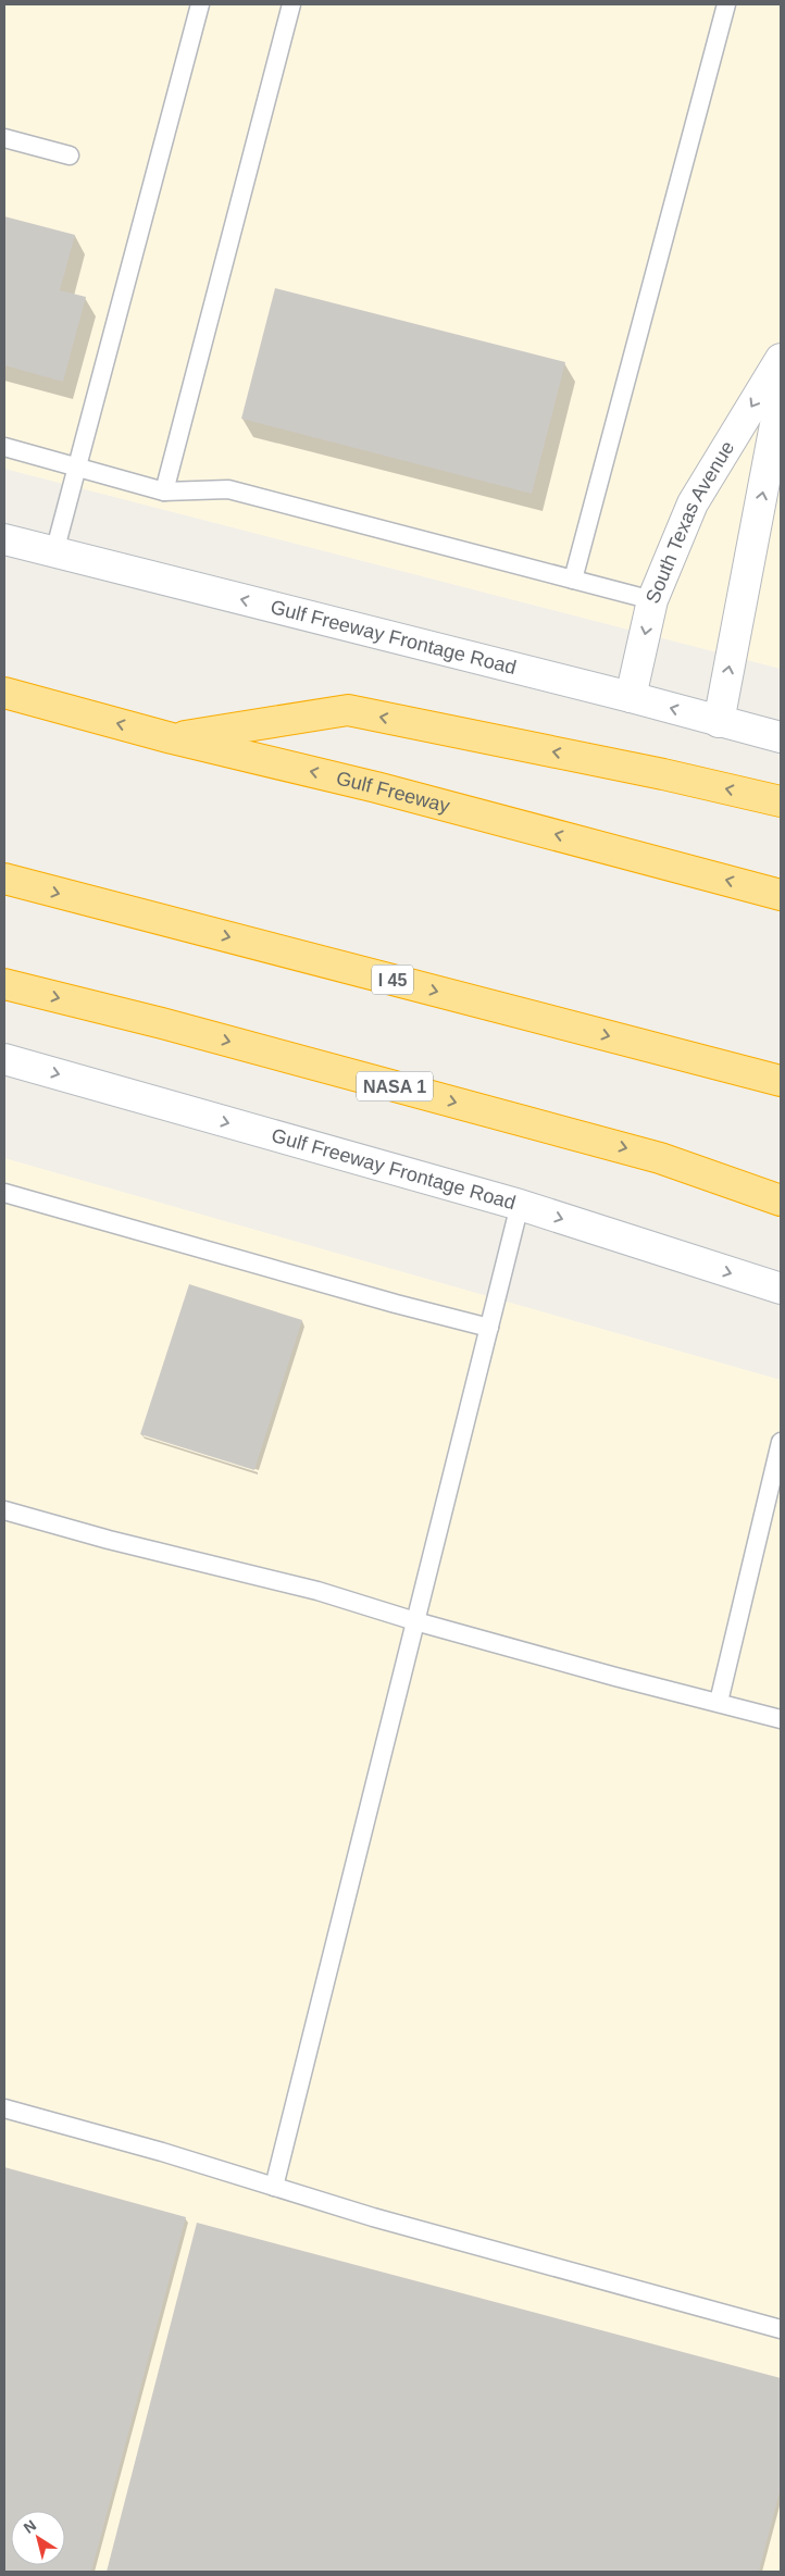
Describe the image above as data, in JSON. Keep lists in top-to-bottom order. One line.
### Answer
{"streets":{"highway":["Gulf Freeway","I 45","NASA 1"],"main road":["South Texas Avenue","Gulf Freeway Frontage Road"]},"crossings":[["South Texas Avenue","Gulf Freeway Frontage Road"]],"north":"top left"}
